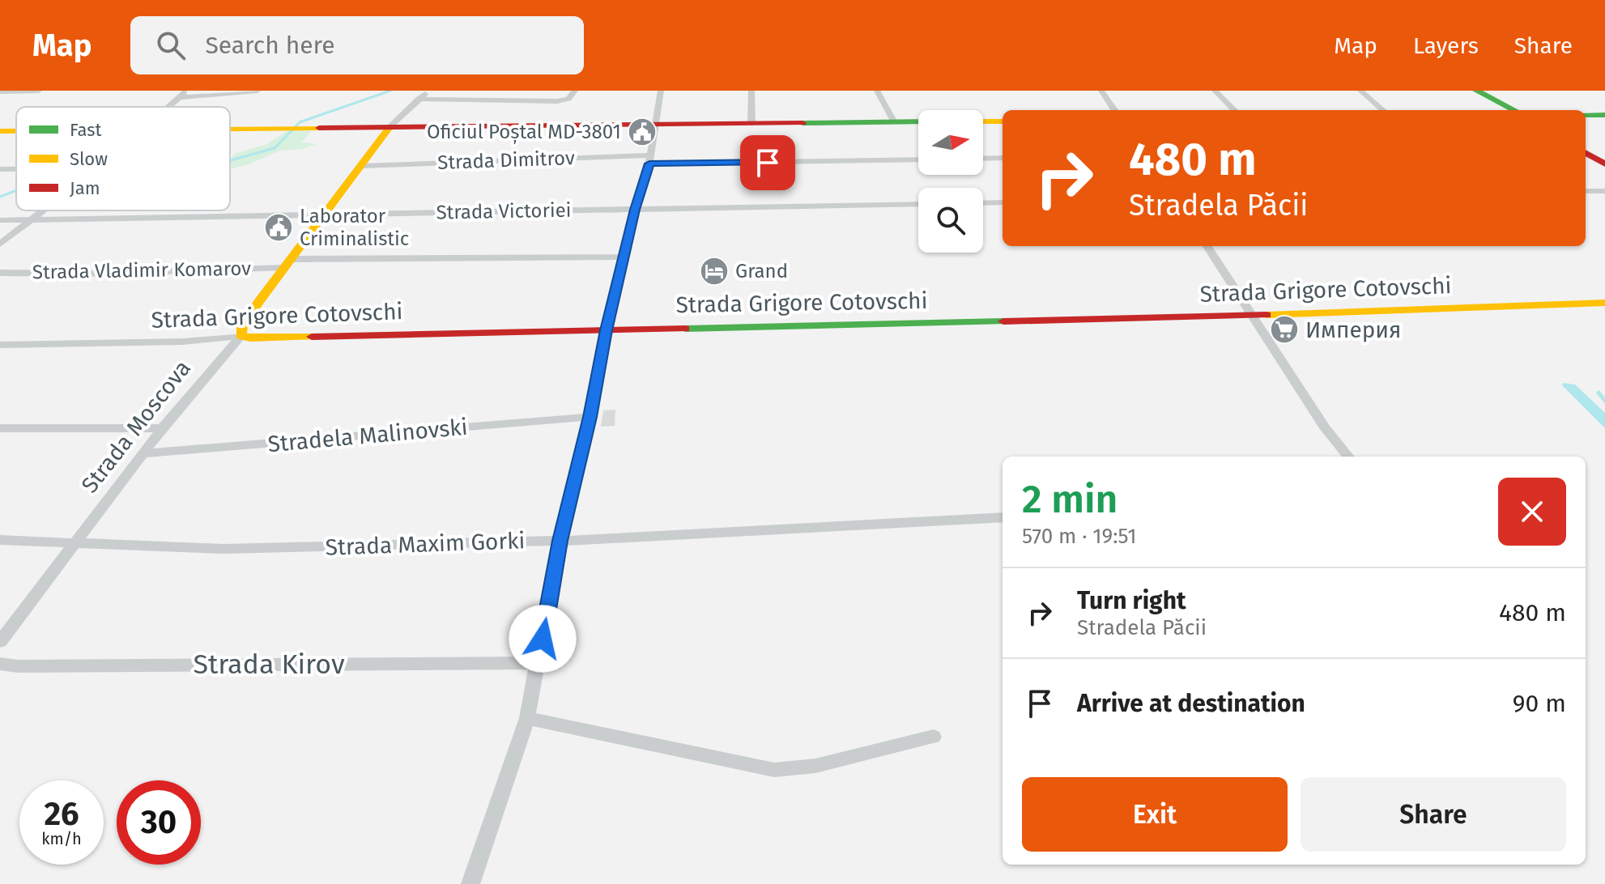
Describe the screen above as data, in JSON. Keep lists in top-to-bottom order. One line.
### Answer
{"streets":{"street":["Strada Dimitrov","Strada Victoriei","Strada Vladimir Komarov","Strada Grigore Cotovschi","Strada Moscova","Stradela Malinovski","Strada Maxim Gorki","Strada Kirov"]},"crossings":[["Strada Dimitrov","Strada Moscova"],["Strada Victoriei","Strada Moscova"],["Strada Vladimir Komarov","Strada Moscova"],["Strada Grigore Cotovschi","Strada Moscova"],["Strada Moscova","Stradela Malinovski"],["Strada Moscova","Strada Maxim Gorki"]],"places":{"public building":["Oficiul Poștal MD-3801","Laborator Criminalistic"],"hotel":["Grand"],"supermarket":["Империя"]},"legend":["Fast","Slow","Jam"],"north":"right","page":{"header":"Map","search":"Search here","nav":["Map","Layers","Share"],"turn":["480 m","Stradela Păcii"],"heading":["2 min","570 m · 19:51"],"list":[{"name":"Turn right","note":"Stradela Păcii","value":"480 m"},{"name":"Arrive at destination","value":"90 m"}],"buttons":["Exit","Share"],"speed":"26 km/h","limit":"30"}}
